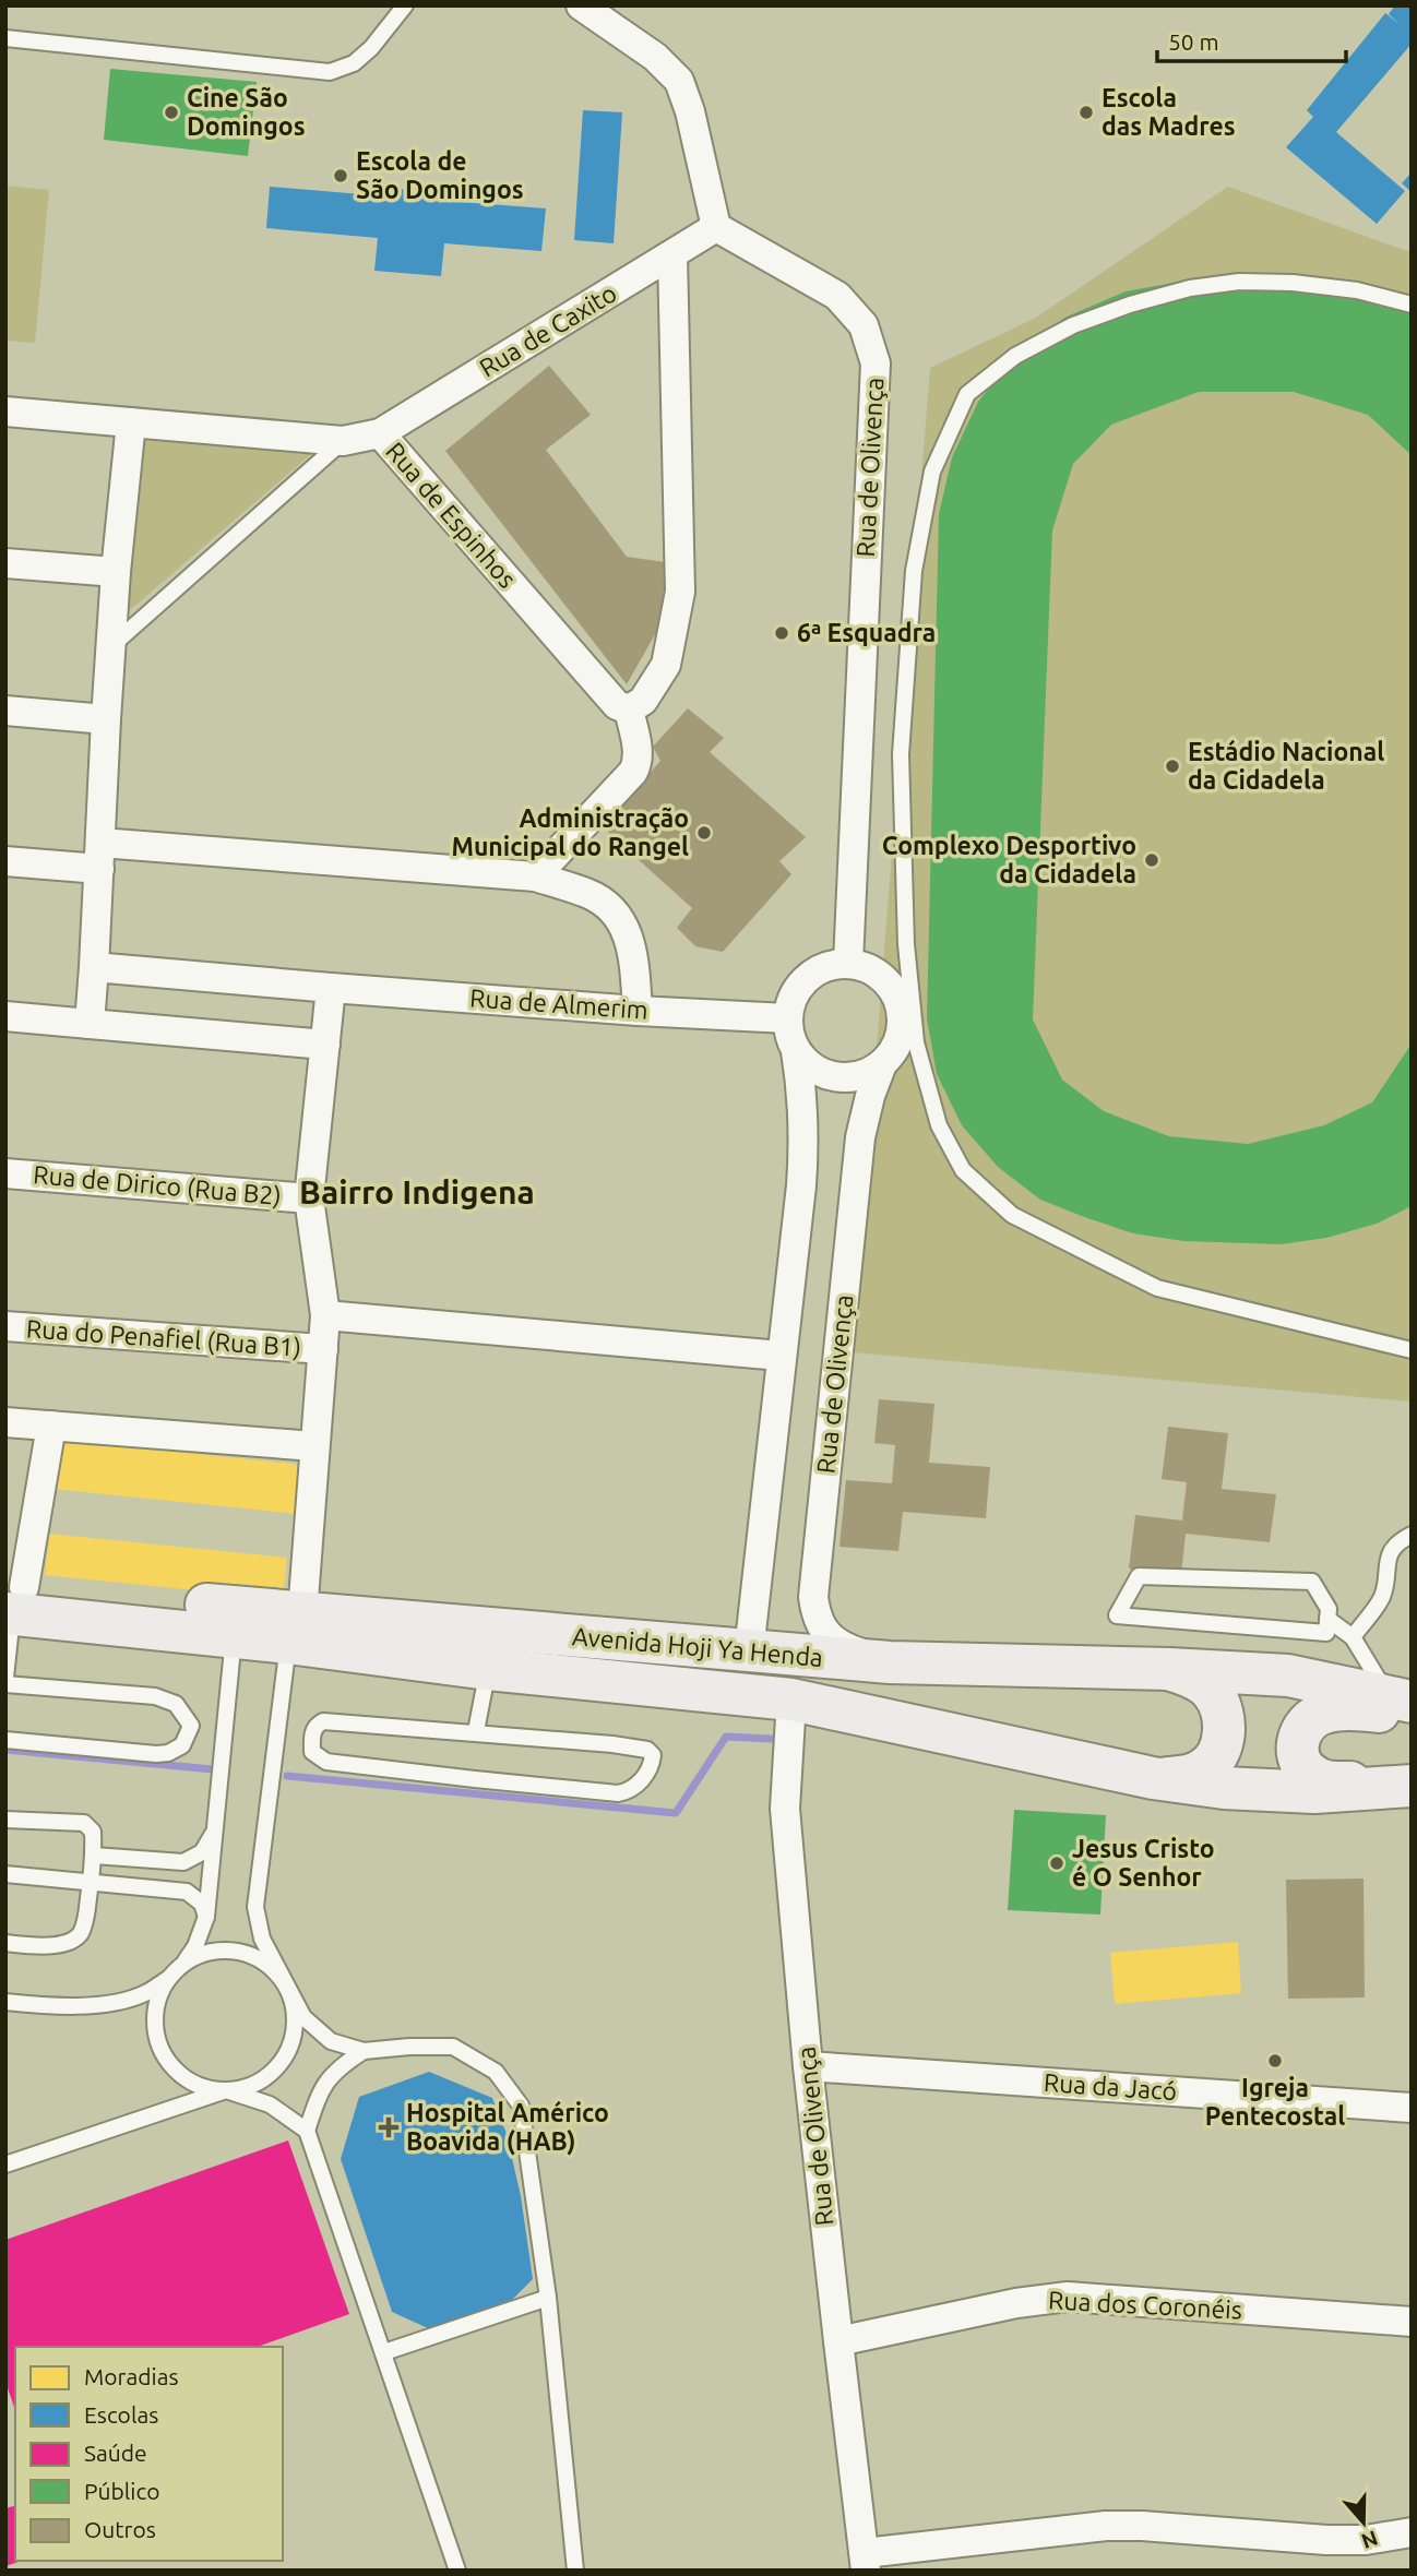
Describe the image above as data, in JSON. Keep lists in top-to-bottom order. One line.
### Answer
{"streets":{"main road":["Avenida Hoji Ya Henda"],"street":["Rua de Caxito","Rua de Olivença","Rua de Espinhos","Rua de Almerim","Rua de Dirico (Rua B2)","Rua do Penafiel (Rua B1)","Rua da Jacó","Rua dos Coronéis"]},"crossings":[["Rua de Caxito","Rua de Olivença"],["Rua de Caxito","Rua de Espinhos"],["Rua de Olivença","Rua de Almerim"],["Rua de Olivença","Avenida Hoji Ya Henda"],["Rua de Olivença","Rua da Jacó"],["Rua de Olivença","Rua dos Coronéis"]],"districts":["Bairro Indigena"],"places":{"other":["Cine São Domingos","Escola das Madres","Escola de São Domingos","6ª Esquadra","Estádio Nacional da Cidadela","Administração Municipal do Rangel","Complexo Desportivo da Cidadela","Jesus Cristo é O Senhor","Igreja Pentecostal"],"health":["Hospital Américo Boavida (HAB)"]},"legend":["Moradias","Escolas","Saúde","Público","Outros"],"scale_bar":"50 m","north":"bottom"}
